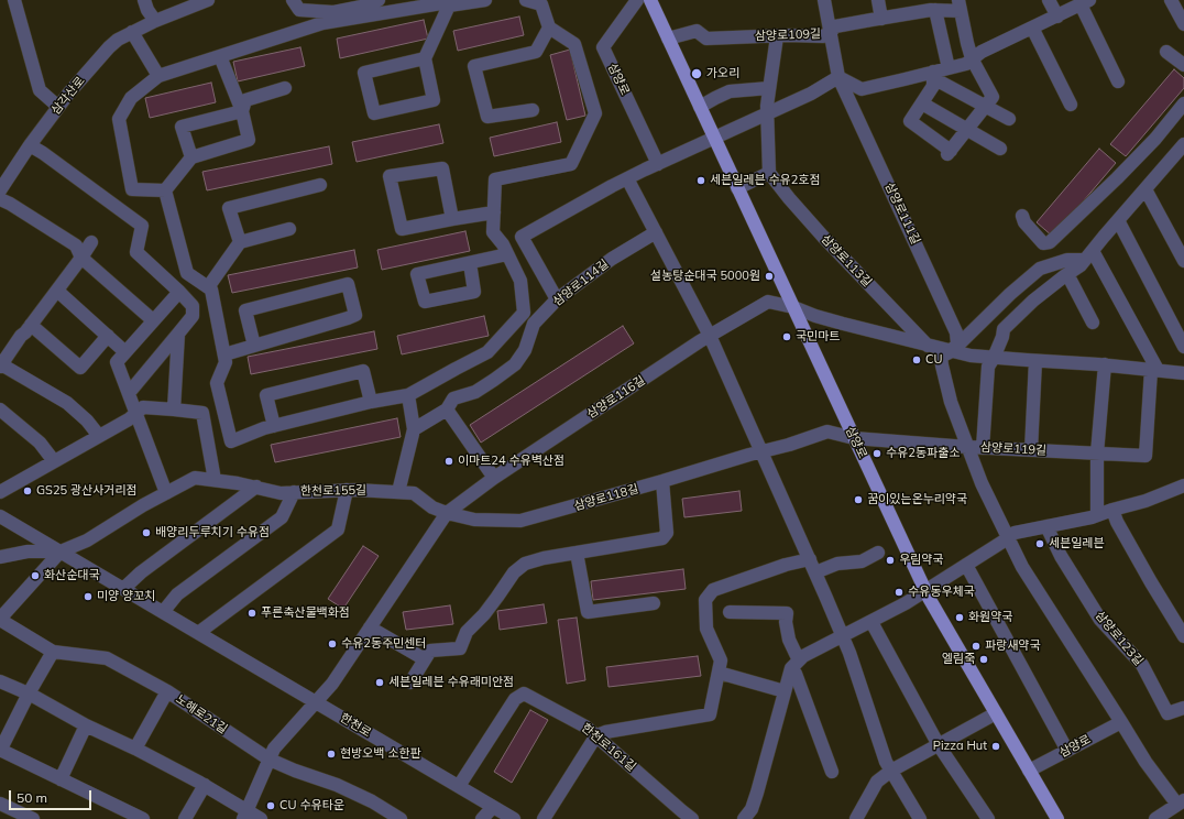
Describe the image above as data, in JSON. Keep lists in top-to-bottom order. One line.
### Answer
{"streets":{"main road":["삼양로"],"street":["삼양로109길","삼각산로","삼양로111길","삼양로113길","삼양로114길","삼양로116길","삼양로119길","한천로155길","삼양로118길","삼양로123길","노해로21길","한천로","한천로161길"]},"crossings":[["삼양로109길","삼양로"],["삼양로109길","삼양로111길"],["삼양로","삼양로116길"],["삼양로","삼양로119길"],["삼양로","삼양로118길"],["삼양로111길","삼양로116길"],["삼양로113길","삼양로116길"],["삼양로116길","삼양로119길"],["삼양로116길","한천로155길"],["삼양로116길","삼양로118길"],["삼양로116길","노해로21길"],["삼양로116길","한천로"],["삼양로119길","삼양로118길"],["한천로155길","삼양로118길"],["한천로155길","한천로"],["한천로","한천로161길"]],"places":["가오리","세븐일레븐 수유2호점","설농탕순대국 5000원","국민마트","CU","수유2동파출소","이마트24 수유벽산점","GS25 광산사거리점","꿈이있는온누리약국","배양리두루치기 수유점","세븐일레븐","우림약국","화산순대국","수유동우체국","미양 양꼬치","푸른축산물백화점","화원약국","수유2동주민센터","파랑새약국","엘림죽","세븐일레븐 수유래미안점","Pizza Hut","현방오백 소한판","CU 수유타운"],"scale_bar":"50 m"}
